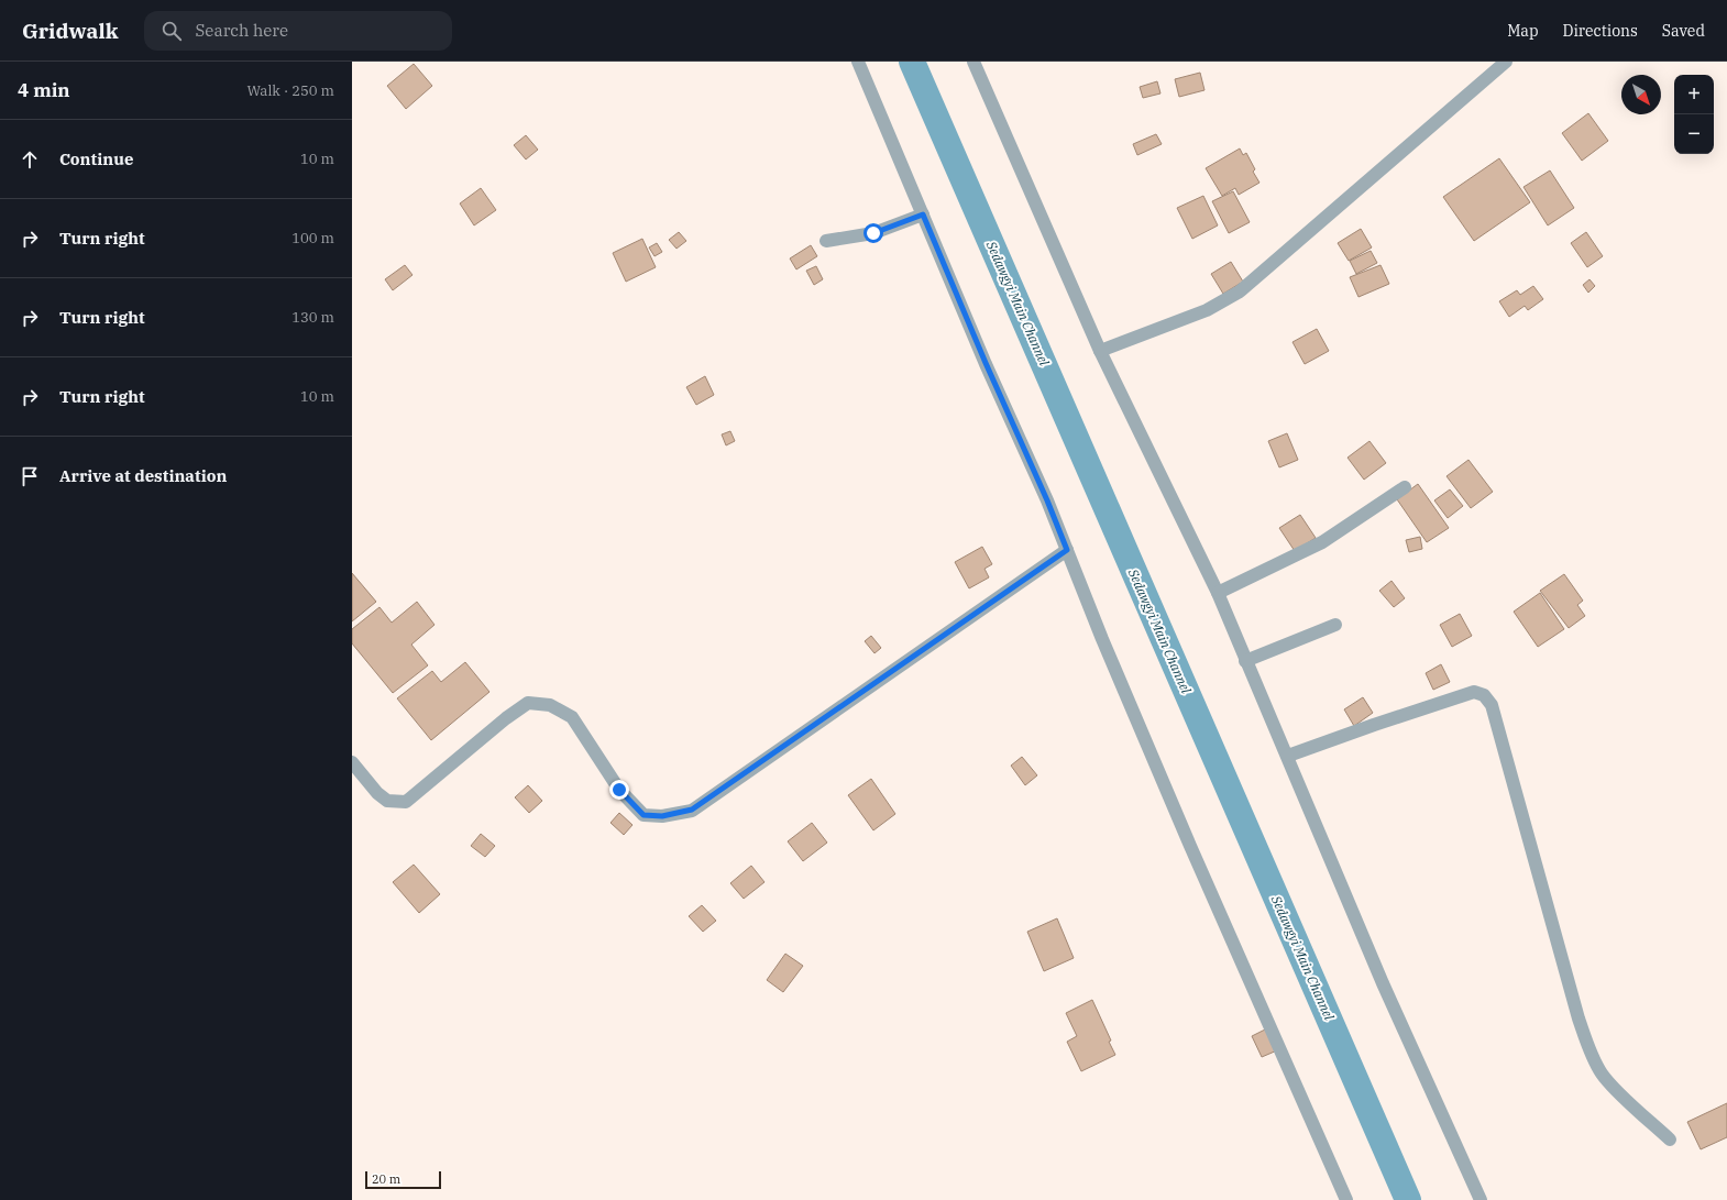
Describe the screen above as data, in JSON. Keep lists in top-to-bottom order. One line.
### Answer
{"water":["Sedawgyi Main Channel"],"scale_bar":"20 m","north":"bottom right","page":{"header":"Gridwalk","search":"Search here","nav":["Map","Directions","Saved"],"heading":["4 min","Walk · 250 m"],"map_buttons":["+","−"],"list":[["Continue","10 m"],["Turn right","100 m"],["Turn right","130 m"],["Turn right","10 m"],"Arrive at destination"],"scale":"20 m"}}
